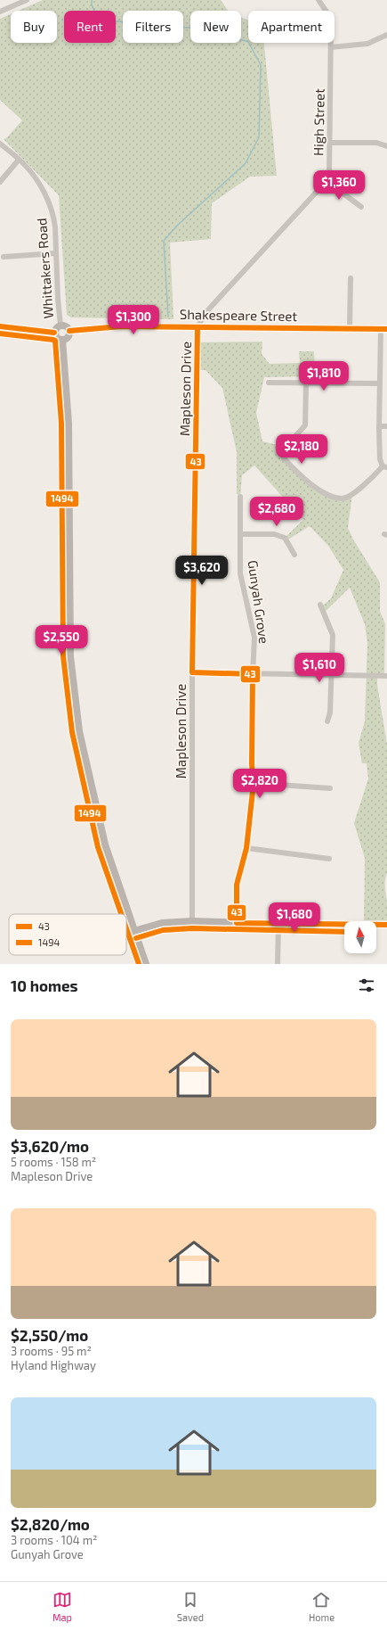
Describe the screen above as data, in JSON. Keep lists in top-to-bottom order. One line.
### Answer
{"streets":{"main road":["Shakespeare Street"],"street":["High Street","Whittakers Road","Mapleson Drive","Gunyah Grove"]},"crossings":[["Whittakers Road","Shakespeare Street"],["Shakespeare Street","Mapleson Drive"]],"lines":["transit line 43","transit line 1494"],"legend":["43","1494"],"north":"top","page":{"chip":["Buy","Rent","Filters","New","Apartment"],"price":["$1,360","$1,300","$1,810","$2,180","$2,680","$3,620","$2,550","$1,610","$2,820","$1,680"],"heading":"10 homes","list":[{"name":"$3,620/mo","note":"5 rooms · 158 m² · Mapleson Drive"},{"name":"$2,550/mo","note":"3 rooms · 95 m² · Hyland Highway"},{"name":"$2,820/mo","note":"3 rooms · 104 m² · Gunyah Grove"}],"tabs":["Map","Saved","Home"]}}
